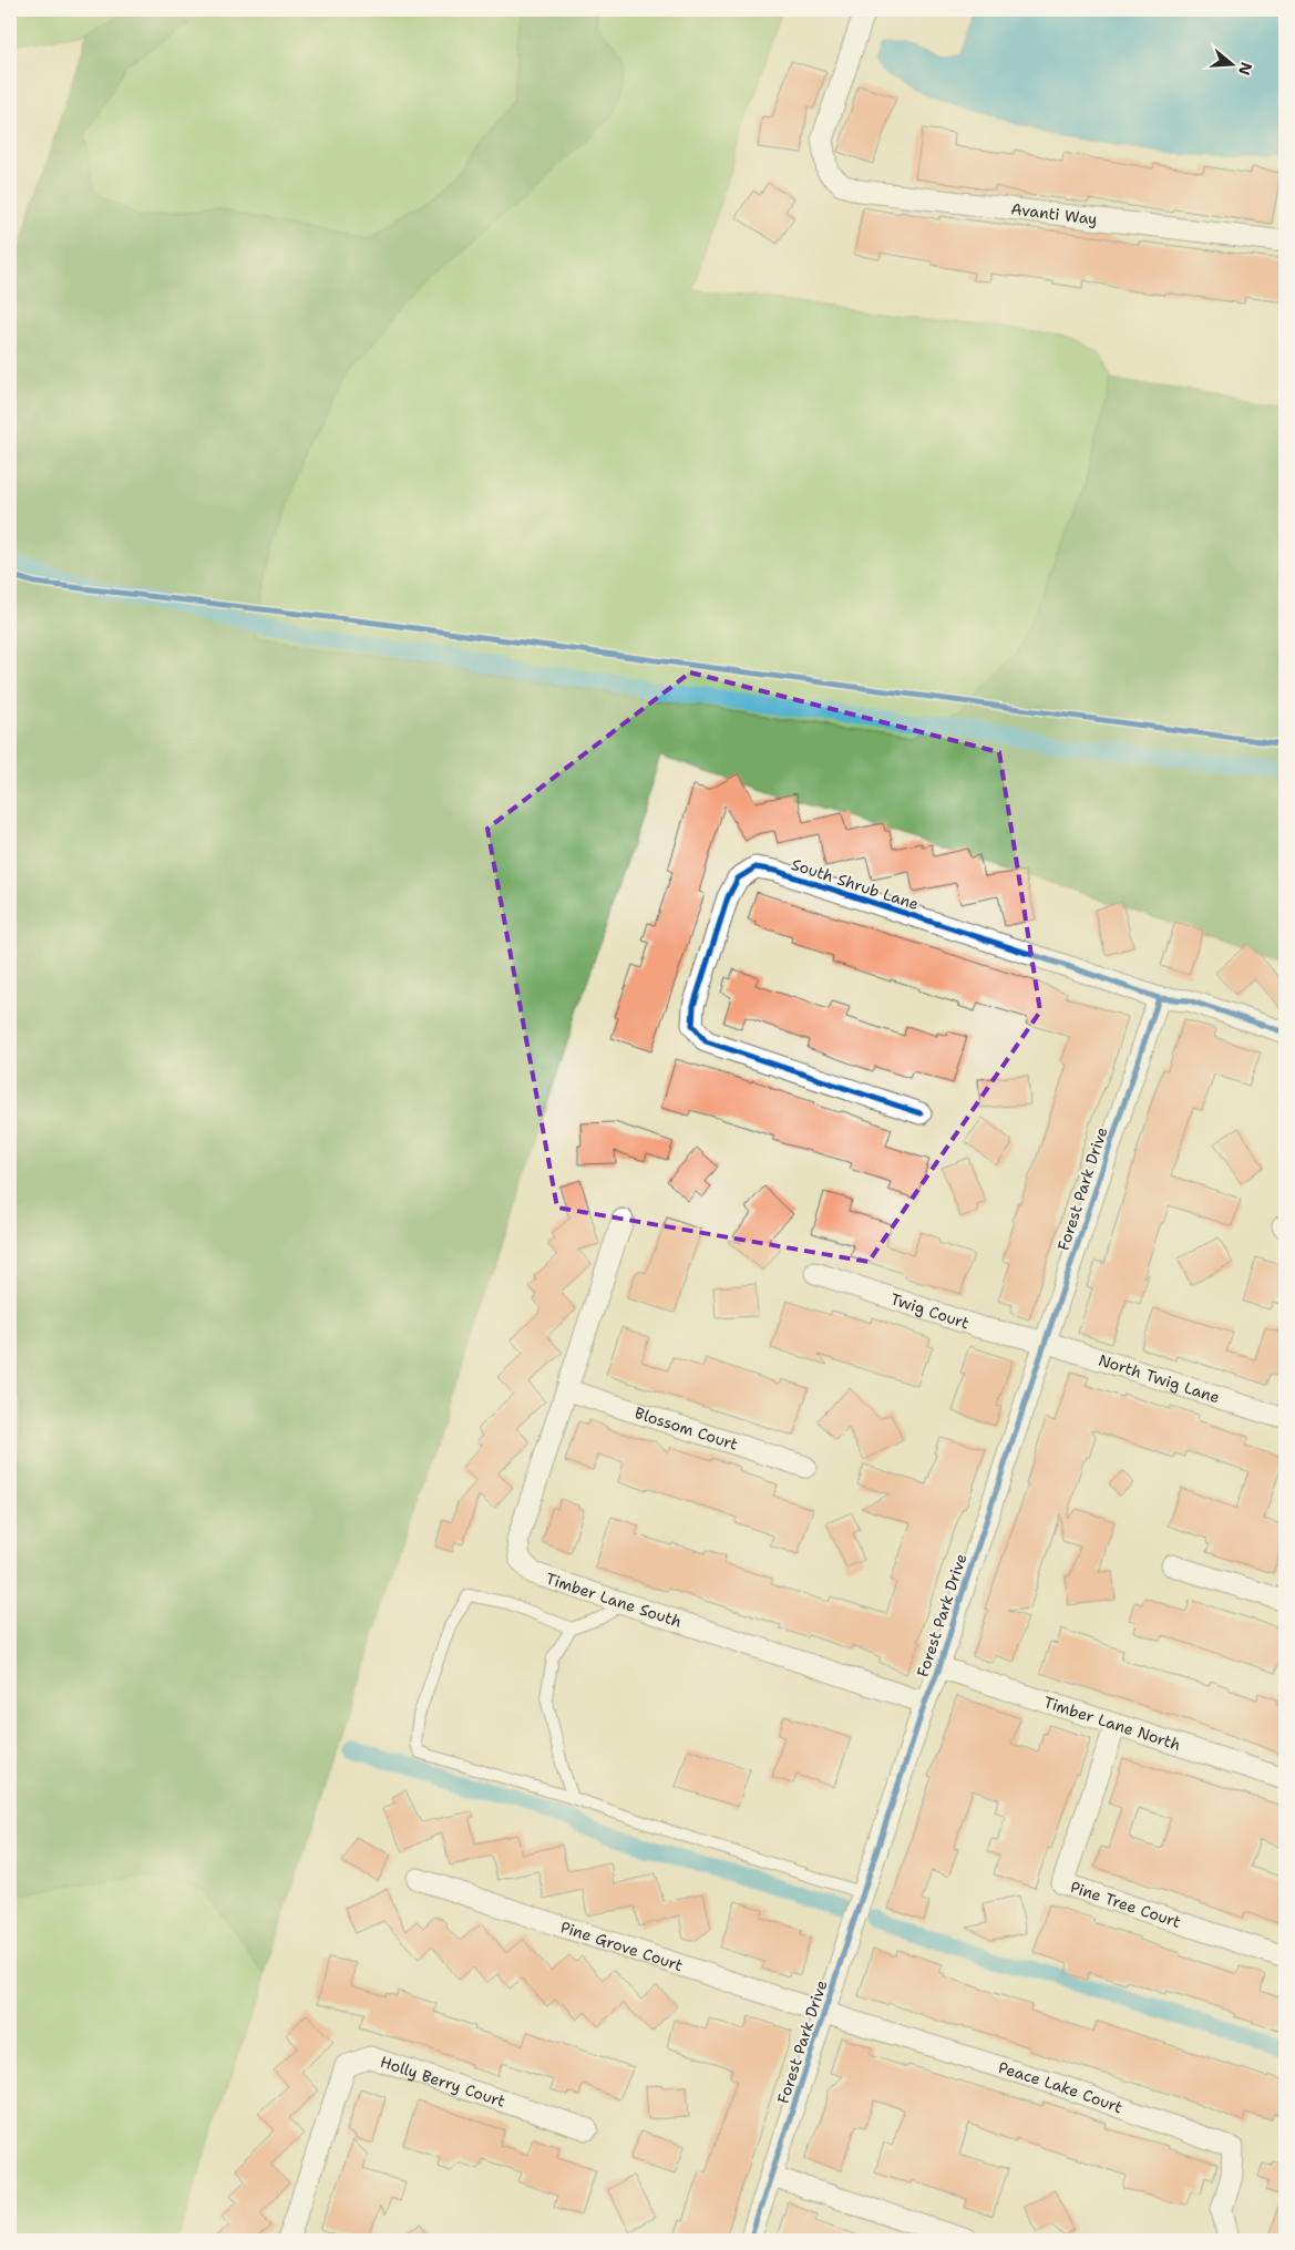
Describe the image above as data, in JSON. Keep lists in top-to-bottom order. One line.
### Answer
{"streets":{"street":["Avanti Way","South Shrub Lane","Forest Park Drive","Twig Court","North Twig Lane","Blossom Court","Timber Lane South","Timber Lane North","Pine Tree Court","Pine Grove Court","Holly Berry Court","Peace Lake Court"]},"crossings":[["South Shrub Lane","Forest Park Drive"],["Forest Park Drive","Twig Court"],["Forest Park Drive","North Twig Lane"],["Forest Park Drive","Timber Lane South"],["Forest Park Drive","Timber Lane North"],["Forest Park Drive","Pine Grove Court"],["Forest Park Drive","Peace Lake Court"],["Twig Court","North Twig Lane"],["Blossom Court","Timber Lane South"],["Timber Lane North","Pine Tree Court"],["Pine Grove Court","Peace Lake Court"]],"north":"right"}
